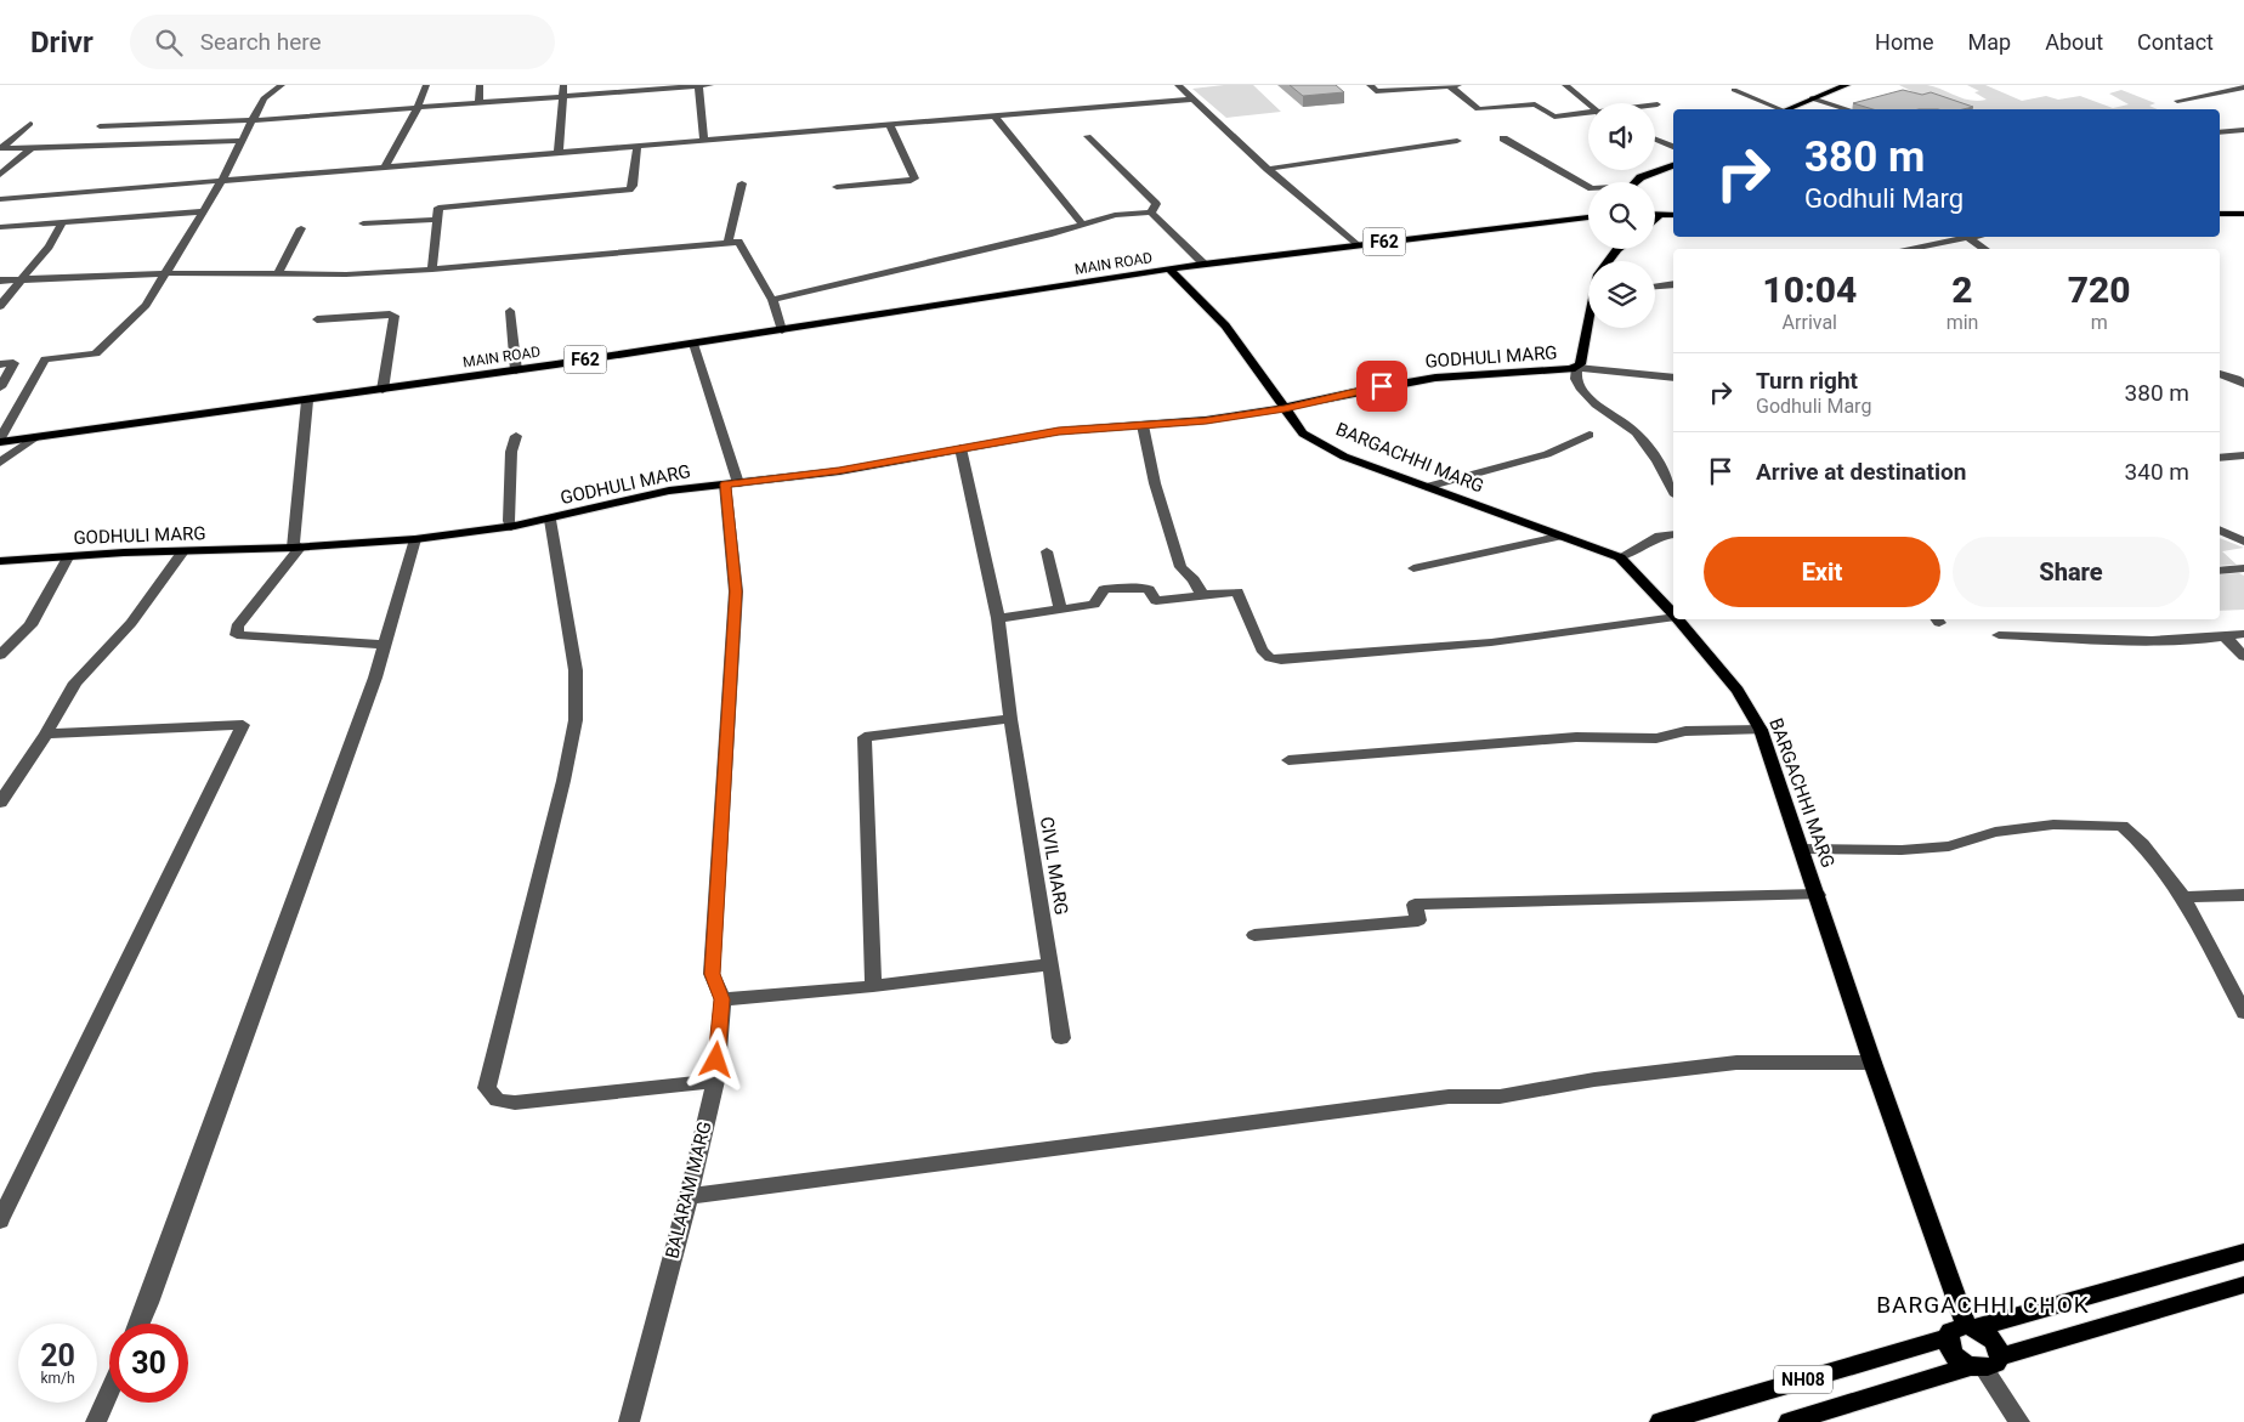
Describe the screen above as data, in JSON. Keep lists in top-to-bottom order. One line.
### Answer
{"streets":{"main road":["F62","MAIN ROAD","GODHULI MARG","BARGACHHI MARG","NH08"],"street":["CIVIL MARG","BALARAM MARG"]},"crossings":[["F62","MAIN ROAD"],["F62","BARGACHHI MARG"],["MAIN ROAD","BARGACHHI MARG"],["MAIN ROAD","BALARAM MARG"],["GODHULI MARG","BARGACHHI MARG"],["GODHULI MARG","CIVIL MARG"],["GODHULI MARG","BALARAM MARG"]],"districts":["BARGACHHI CHOK"],"page":{"header":"Drivr","search":"Search here","nav":["Home","Map","About","Contact"],"turn":["380 m","Godhuli Marg"],"eta":["10:04","Arrival","2","min","720","m"],"list":[{"name":"Turn right","note":"Godhuli Marg","value":"380 m"},{"name":"Arrive at destination","value":"340 m"}],"buttons":["Exit","Share"],"speed":"20 km/h","limit":"30"}}
